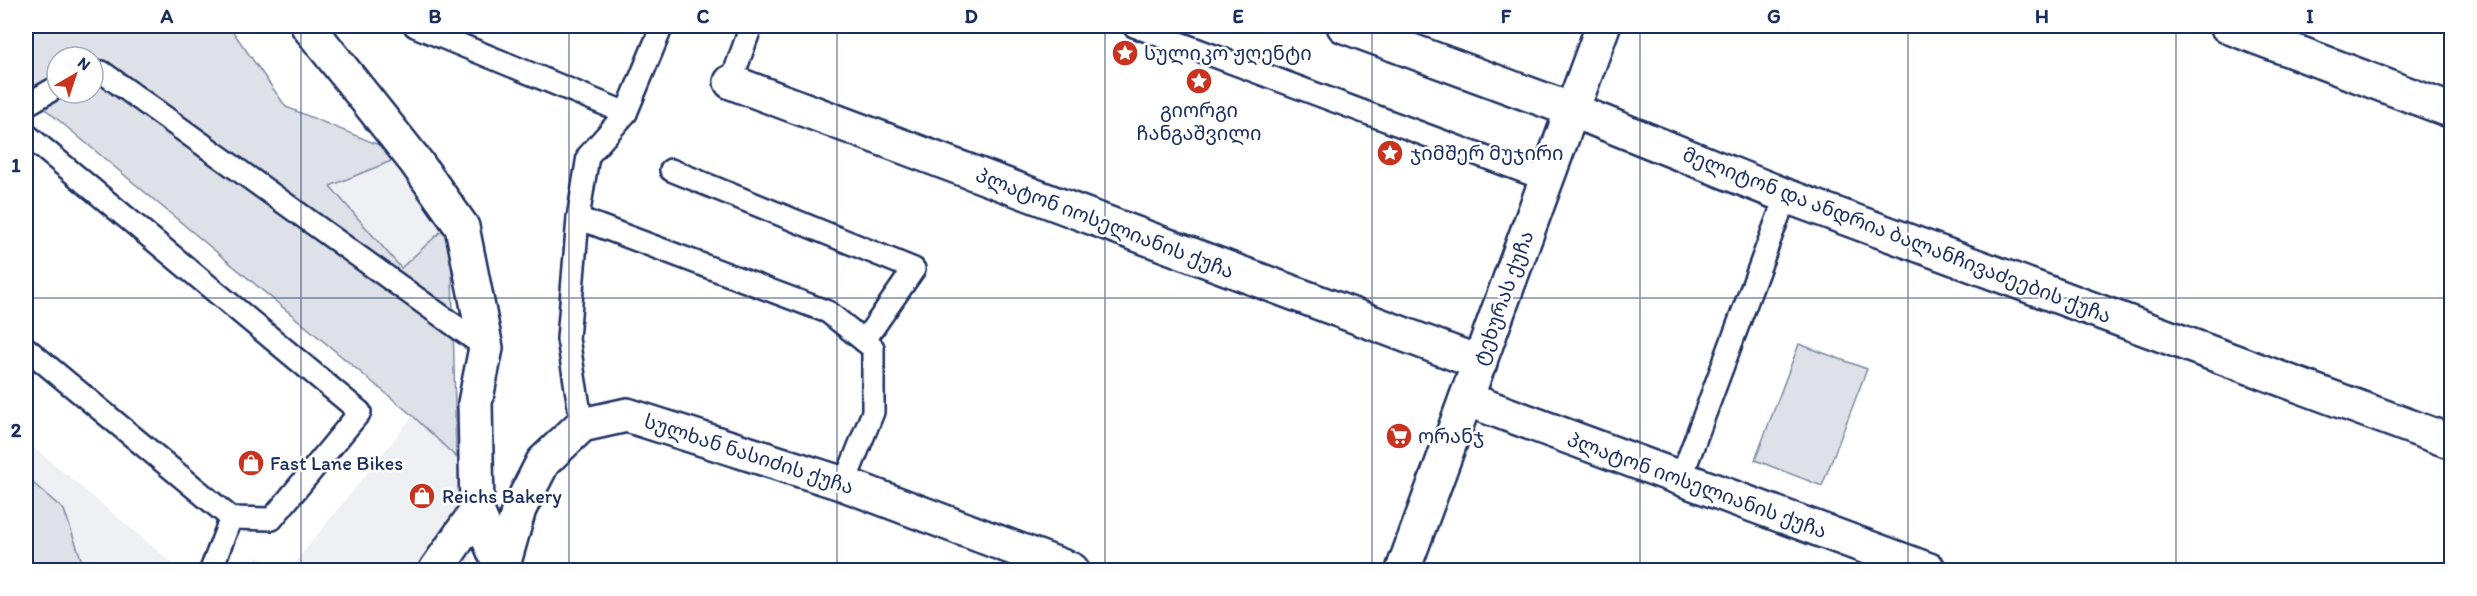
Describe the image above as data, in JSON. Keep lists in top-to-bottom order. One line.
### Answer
{"streets":{"street":["პლატონ იოსელიანის ქუჩა","მელიტონ და ანდრია ბალანჩივაძეების ქუჩა","ტეხურას ქუჩა","სულხან ნასიძის ქუჩა"]},"crossings":[["პლატონ იოსელიანის ქუჩა","ტეხურას ქუჩა"],["მელიტონ და ანდრია ბალანჩივაძეების ქუჩა","ტეხურას ქუჩა"]],"places":{"place":["სულიკო ჟღენტი","გიორგი ჩანგაშვილი","ჯიმშერ მუჯირი"],"supermarket":["ორანჯ"],"shop":["Fast Lane Bikes","Reichs Bakery"]},"north":"top right","grid":{"columns":["A","B","C","D","E","F","G","H","I"],"rows":["1","2"]}}
